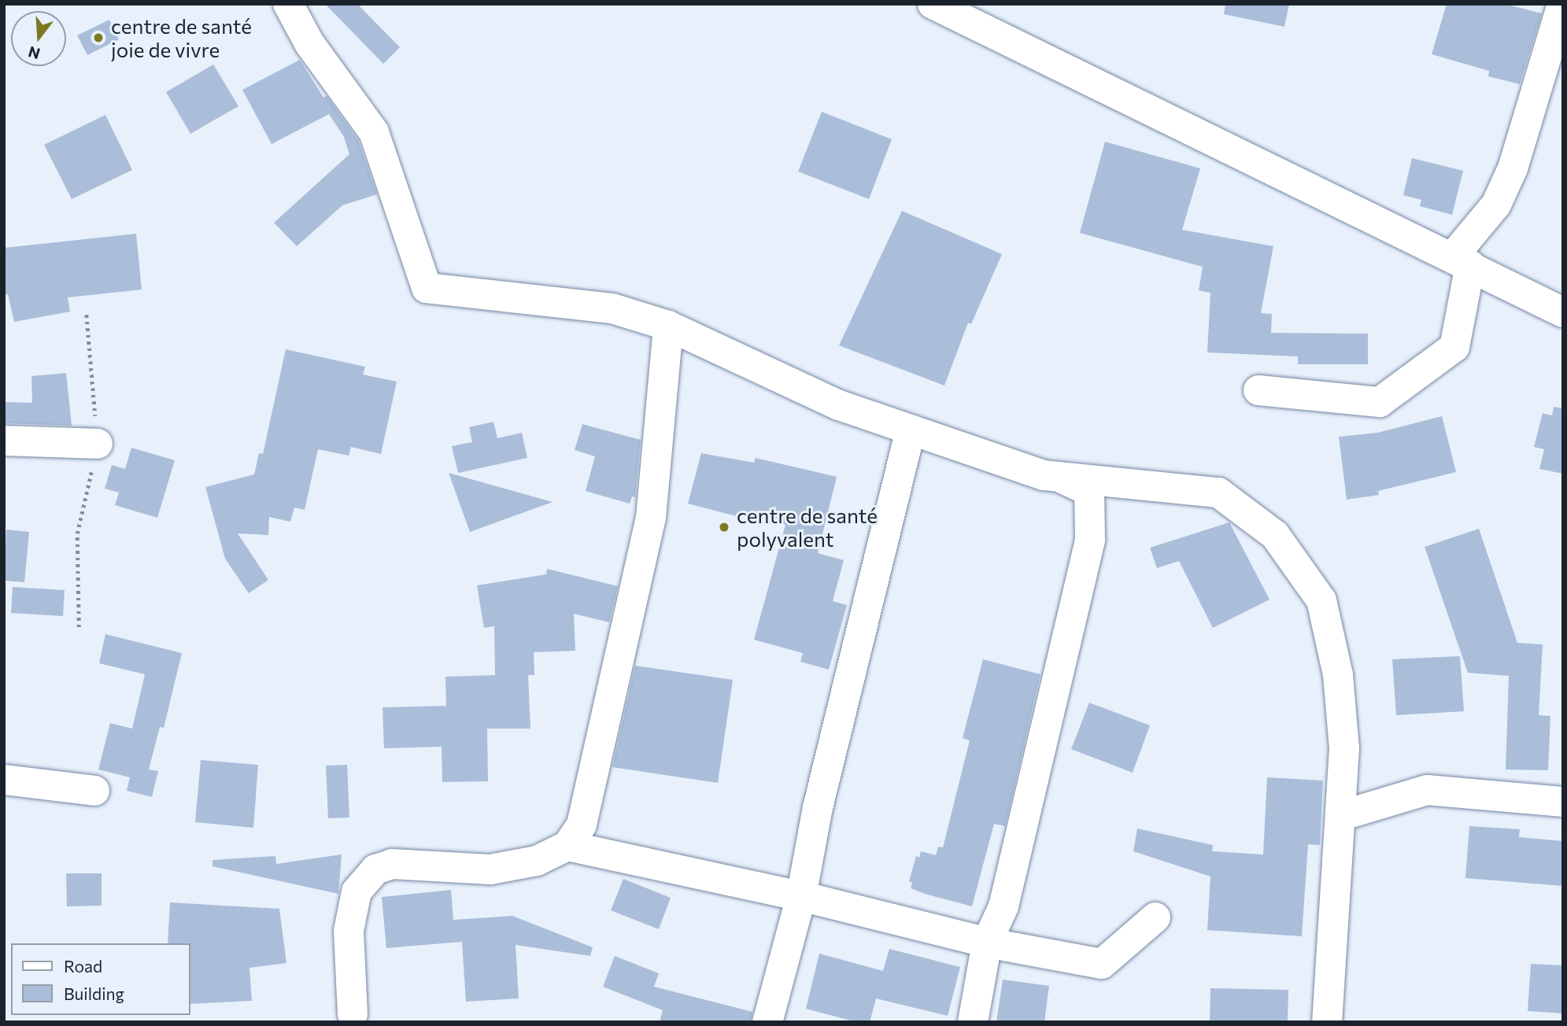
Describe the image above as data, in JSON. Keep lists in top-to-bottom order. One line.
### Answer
{"places":["centre de santé joie de vivre","centre de santé polyvalent"],"legend":["Road","Building"],"north":"bottom"}
